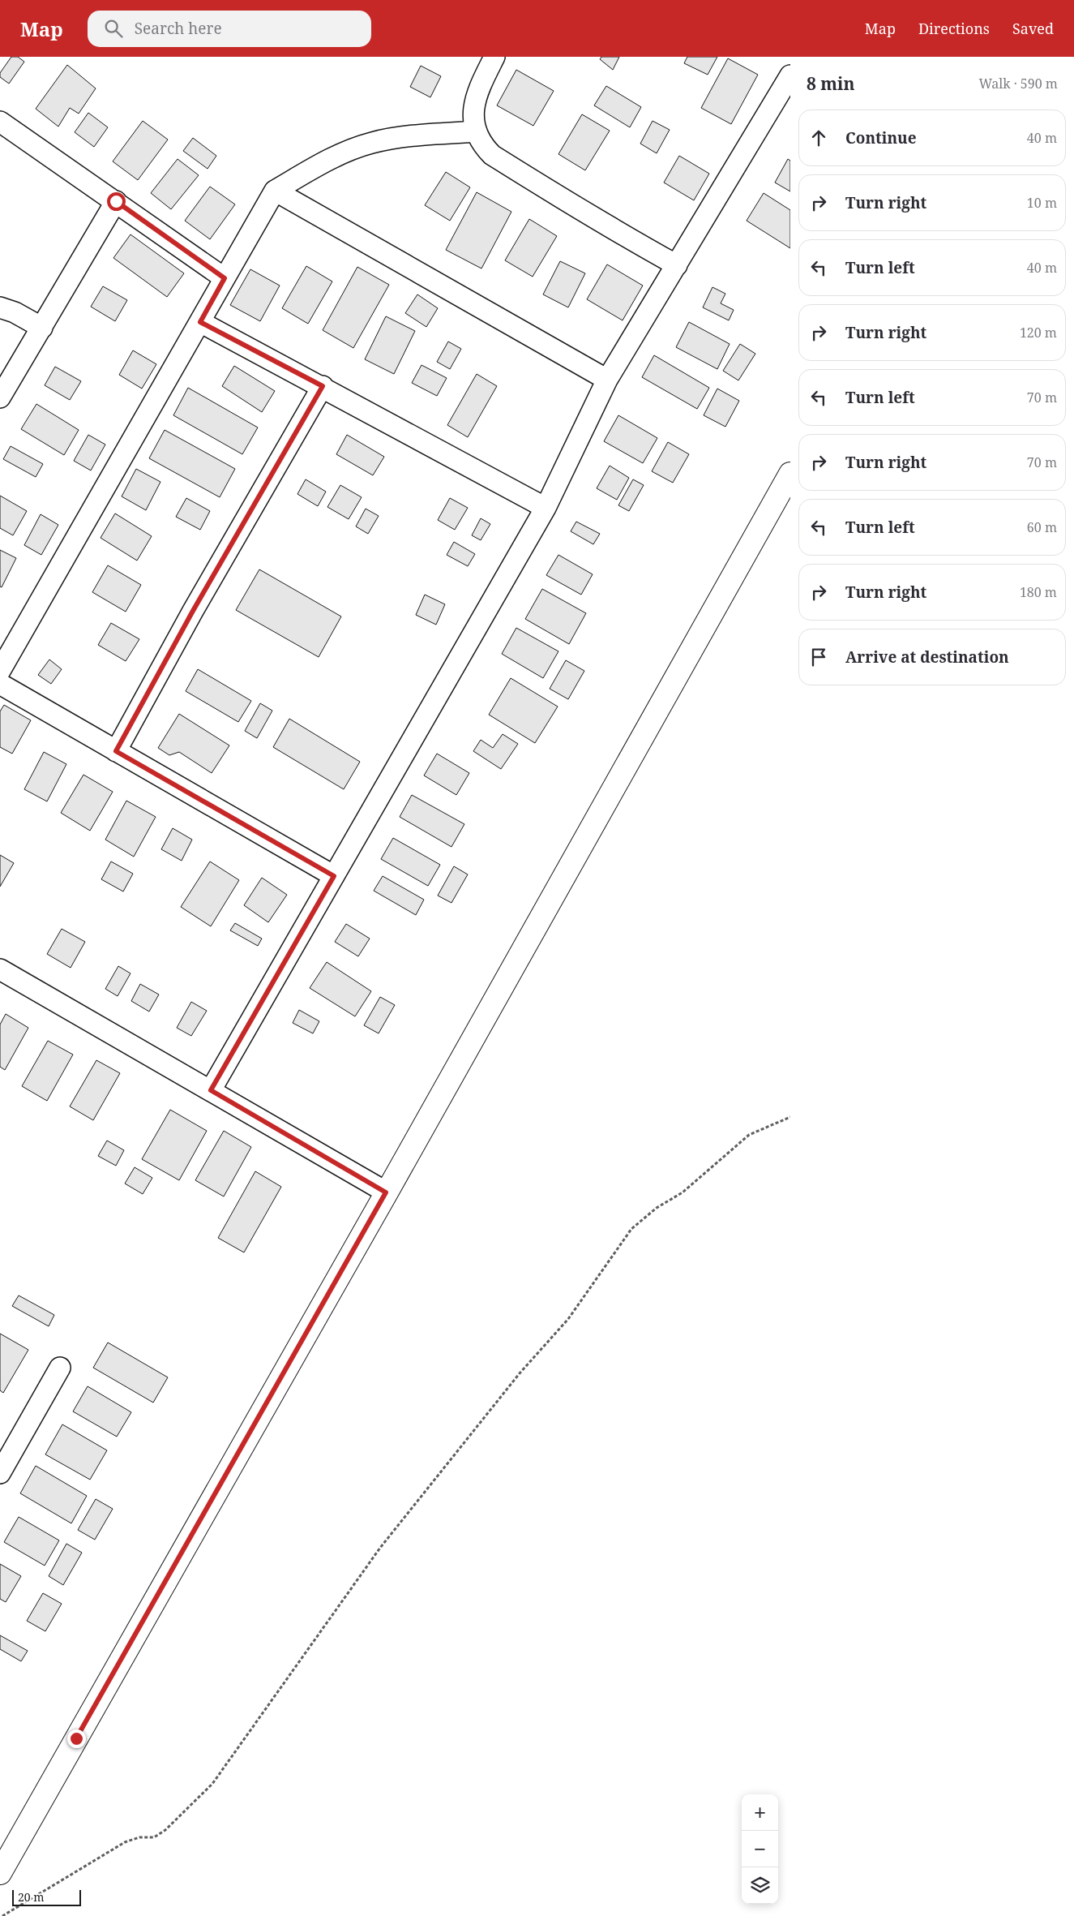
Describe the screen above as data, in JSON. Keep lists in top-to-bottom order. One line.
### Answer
{"scale_bar":"20 m","page":{"header":"Map","search":"Search here","nav":["Map","Directions","Saved"],"heading":["8 min","Walk · 590 m"],"list":[["Continue","40 m"],["Turn right","10 m"],["Turn left","40 m"],["Turn right","120 m"],["Turn left","70 m"],["Turn right","70 m"],["Turn left","60 m"],["Turn right","180 m"],"Arrive at destination"],"map_buttons":["+","−"],"scale":"20 m"}}
